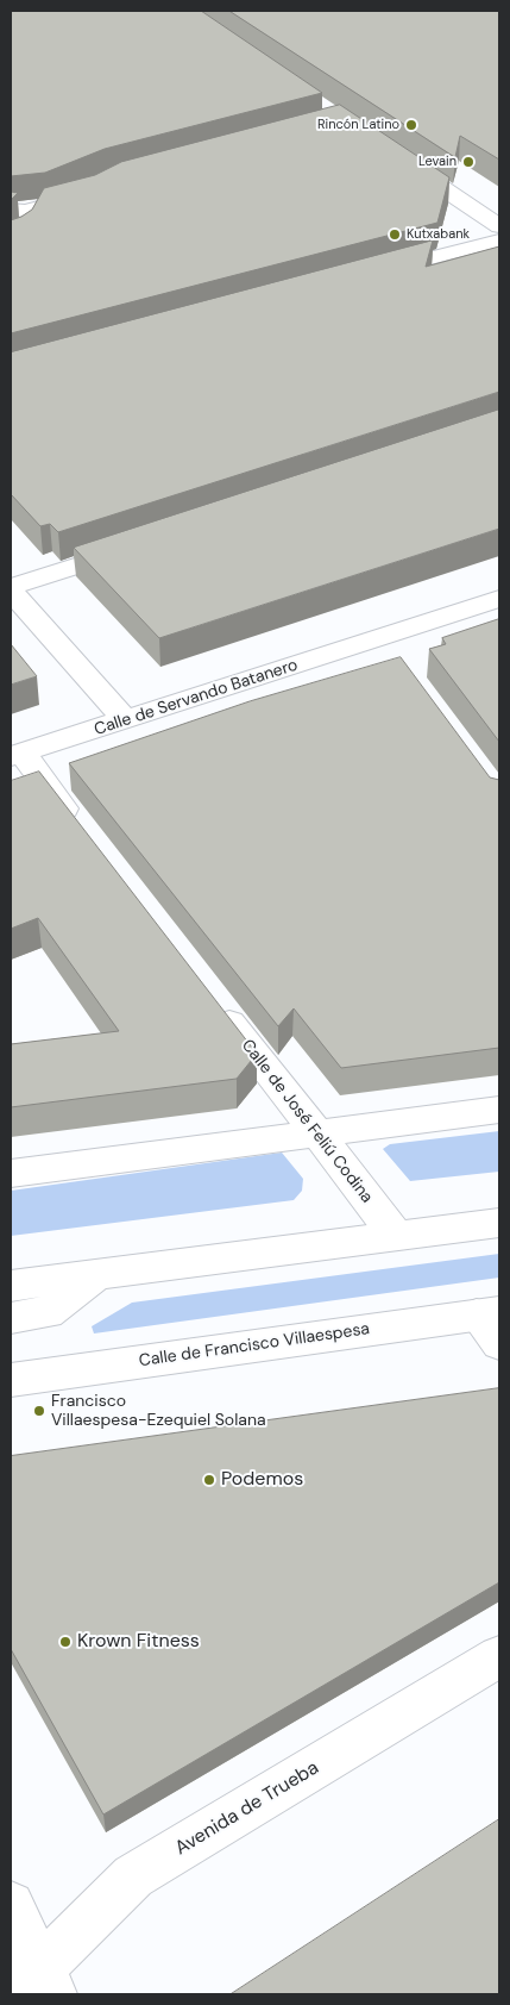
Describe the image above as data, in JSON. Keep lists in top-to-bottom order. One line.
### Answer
{"streets":{"street":["Calle de Servando Batanero","Calle de José Feliú Codina","Calle de Francisco Villaespesa","Avenida de Trueba"]},"places":["Rincón Latino","Levain","Kutxabank","Francisco Villaespesa-Ezequiel Solana","Podemos","Krown Fitness"]}
